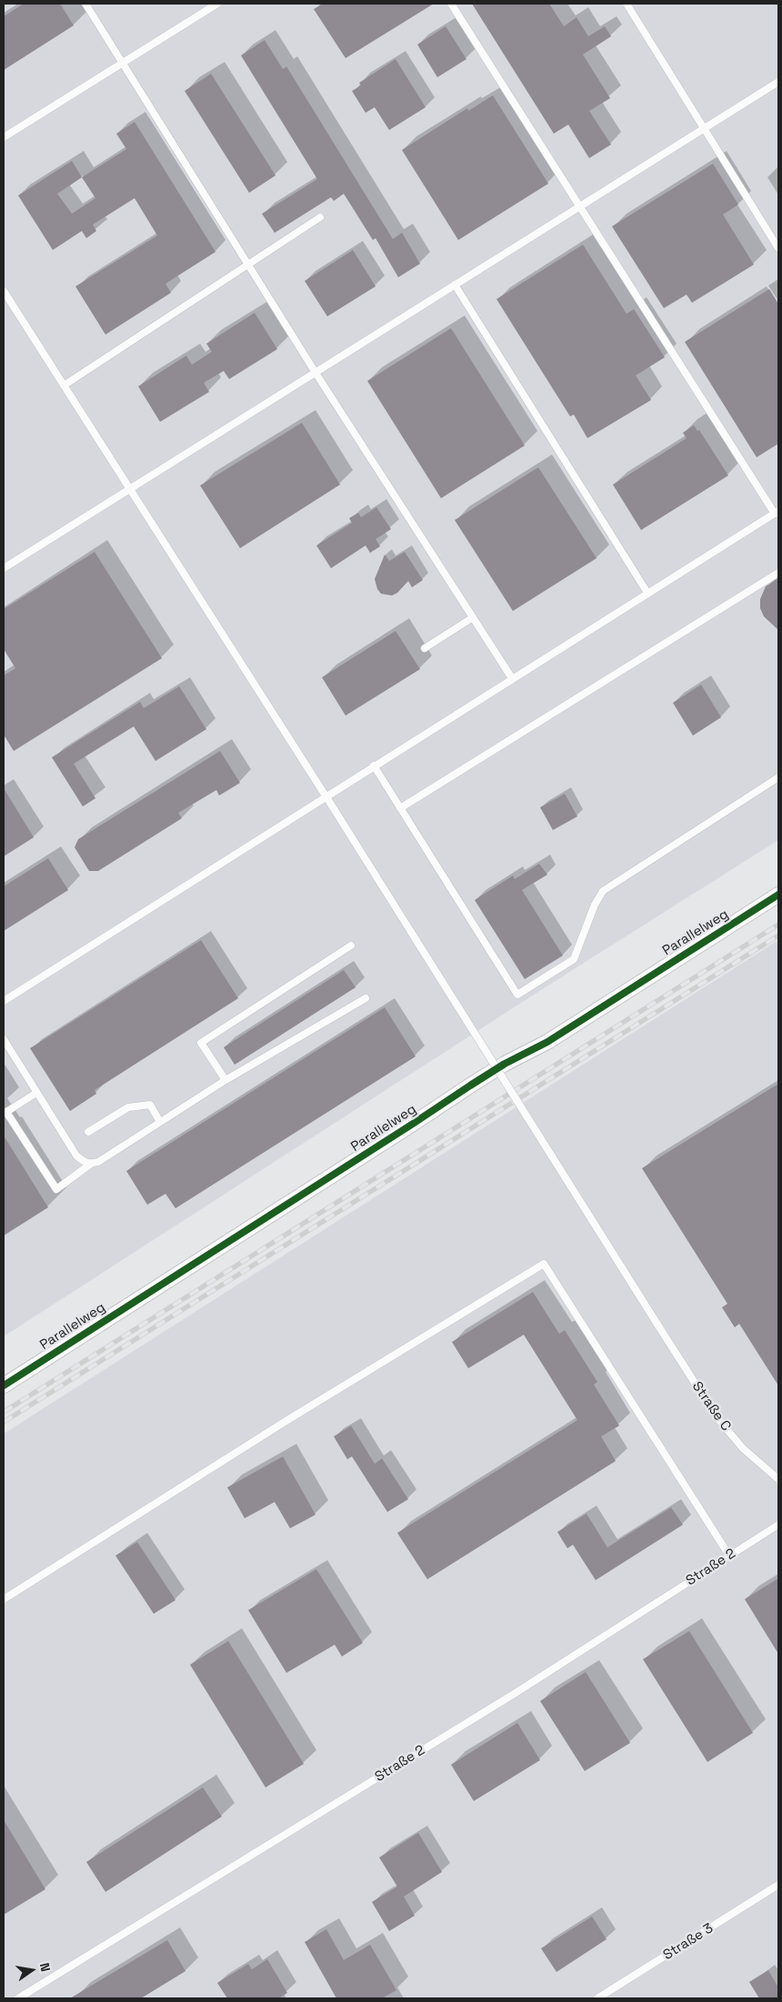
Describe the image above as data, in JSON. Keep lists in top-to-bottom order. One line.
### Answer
{"streets":{"street":["Parallelweg"],"lane":["Straße C","Straße 2","Straße 3"]},"north":"right"}
